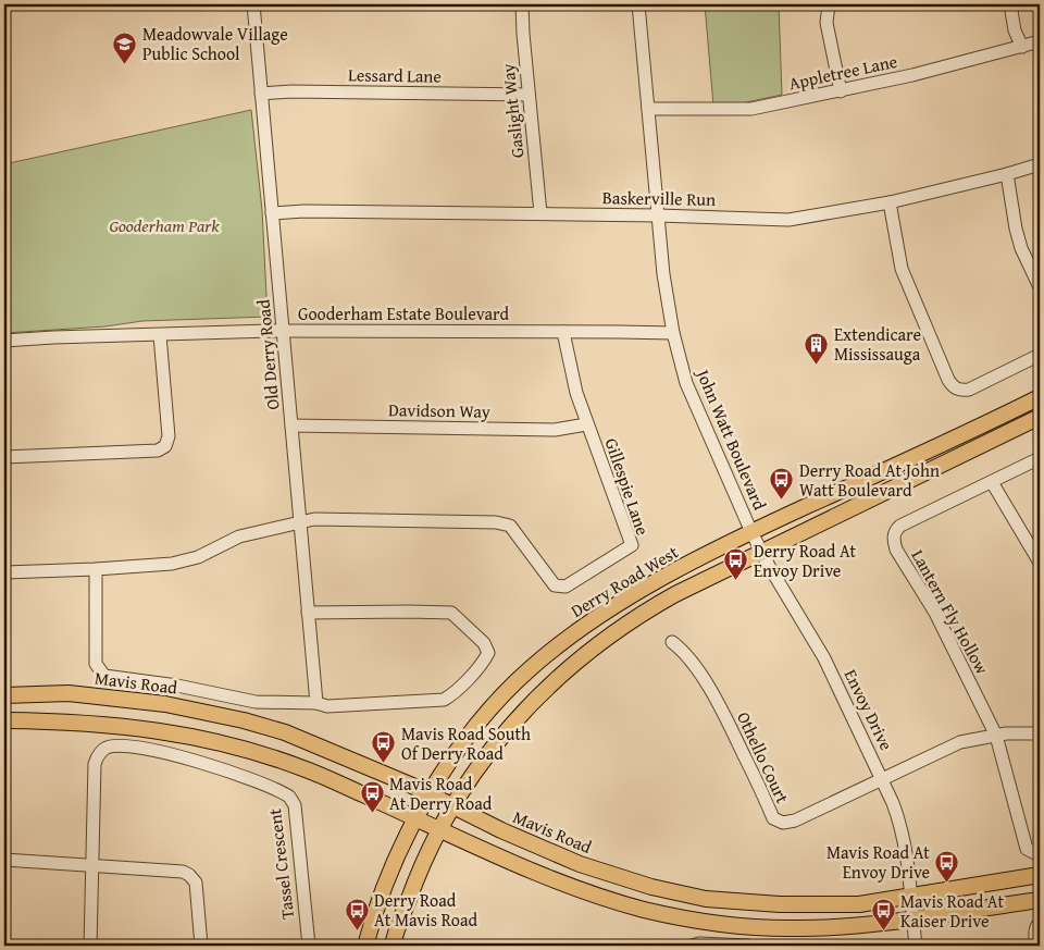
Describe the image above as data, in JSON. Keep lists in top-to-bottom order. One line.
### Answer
{"streets":{"main road":["Derry Road West","Mavis Road"],"street":["Appletree Lane","Lessard Lane","Gaslight Way","Baskerville Run","Gooderham Estate Boulevard","Old Derry Road","Davidson Way","John Watt Boulevard","Gillespie Lane","Lantern Fly Hollow","Envoy Drive","Othello Court","Tassel Crescent"]},"crossings":[["Appletree Lane","John Watt Boulevard"],["Lessard Lane","Gaslight Way"],["Lessard Lane","Old Derry Road"],["Gaslight Way","Baskerville Run"],["Baskerville Run","Old Derry Road"],["Baskerville Run","John Watt Boulevard"],["Gooderham Estate Boulevard","Old Derry Road"],["Gooderham Estate Boulevard","John Watt Boulevard"],["Gooderham Estate Boulevard","Gillespie Lane"],["Old Derry Road","Davidson Way"],["Old Derry Road","Gillespie Lane"],["Davidson Way","Gillespie Lane"],["John Watt Boulevard","Derry Road West"],["John Watt Boulevard","Envoy Drive"],["Derry Road West","Mavis Road"],["Derry Road West","Envoy Drive"],["Mavis Road","Envoy Drive"],["Envoy Drive","Othello Court"]],"parks":["Gooderham Park"],"places":{"school or university":["Meadowvale Village Public School"],"building":["Extendicare Mississauga"],"bus stop":["Derry Road At John Watt Boulevard","Derry Road At Envoy Drive","Mavis Road South Of Derry Road","Mavis Road At Derry Road","Mavis Road At Envoy Drive","Derry Road At Mavis Road","Mavis Road At Kaiser Drive"]}}
